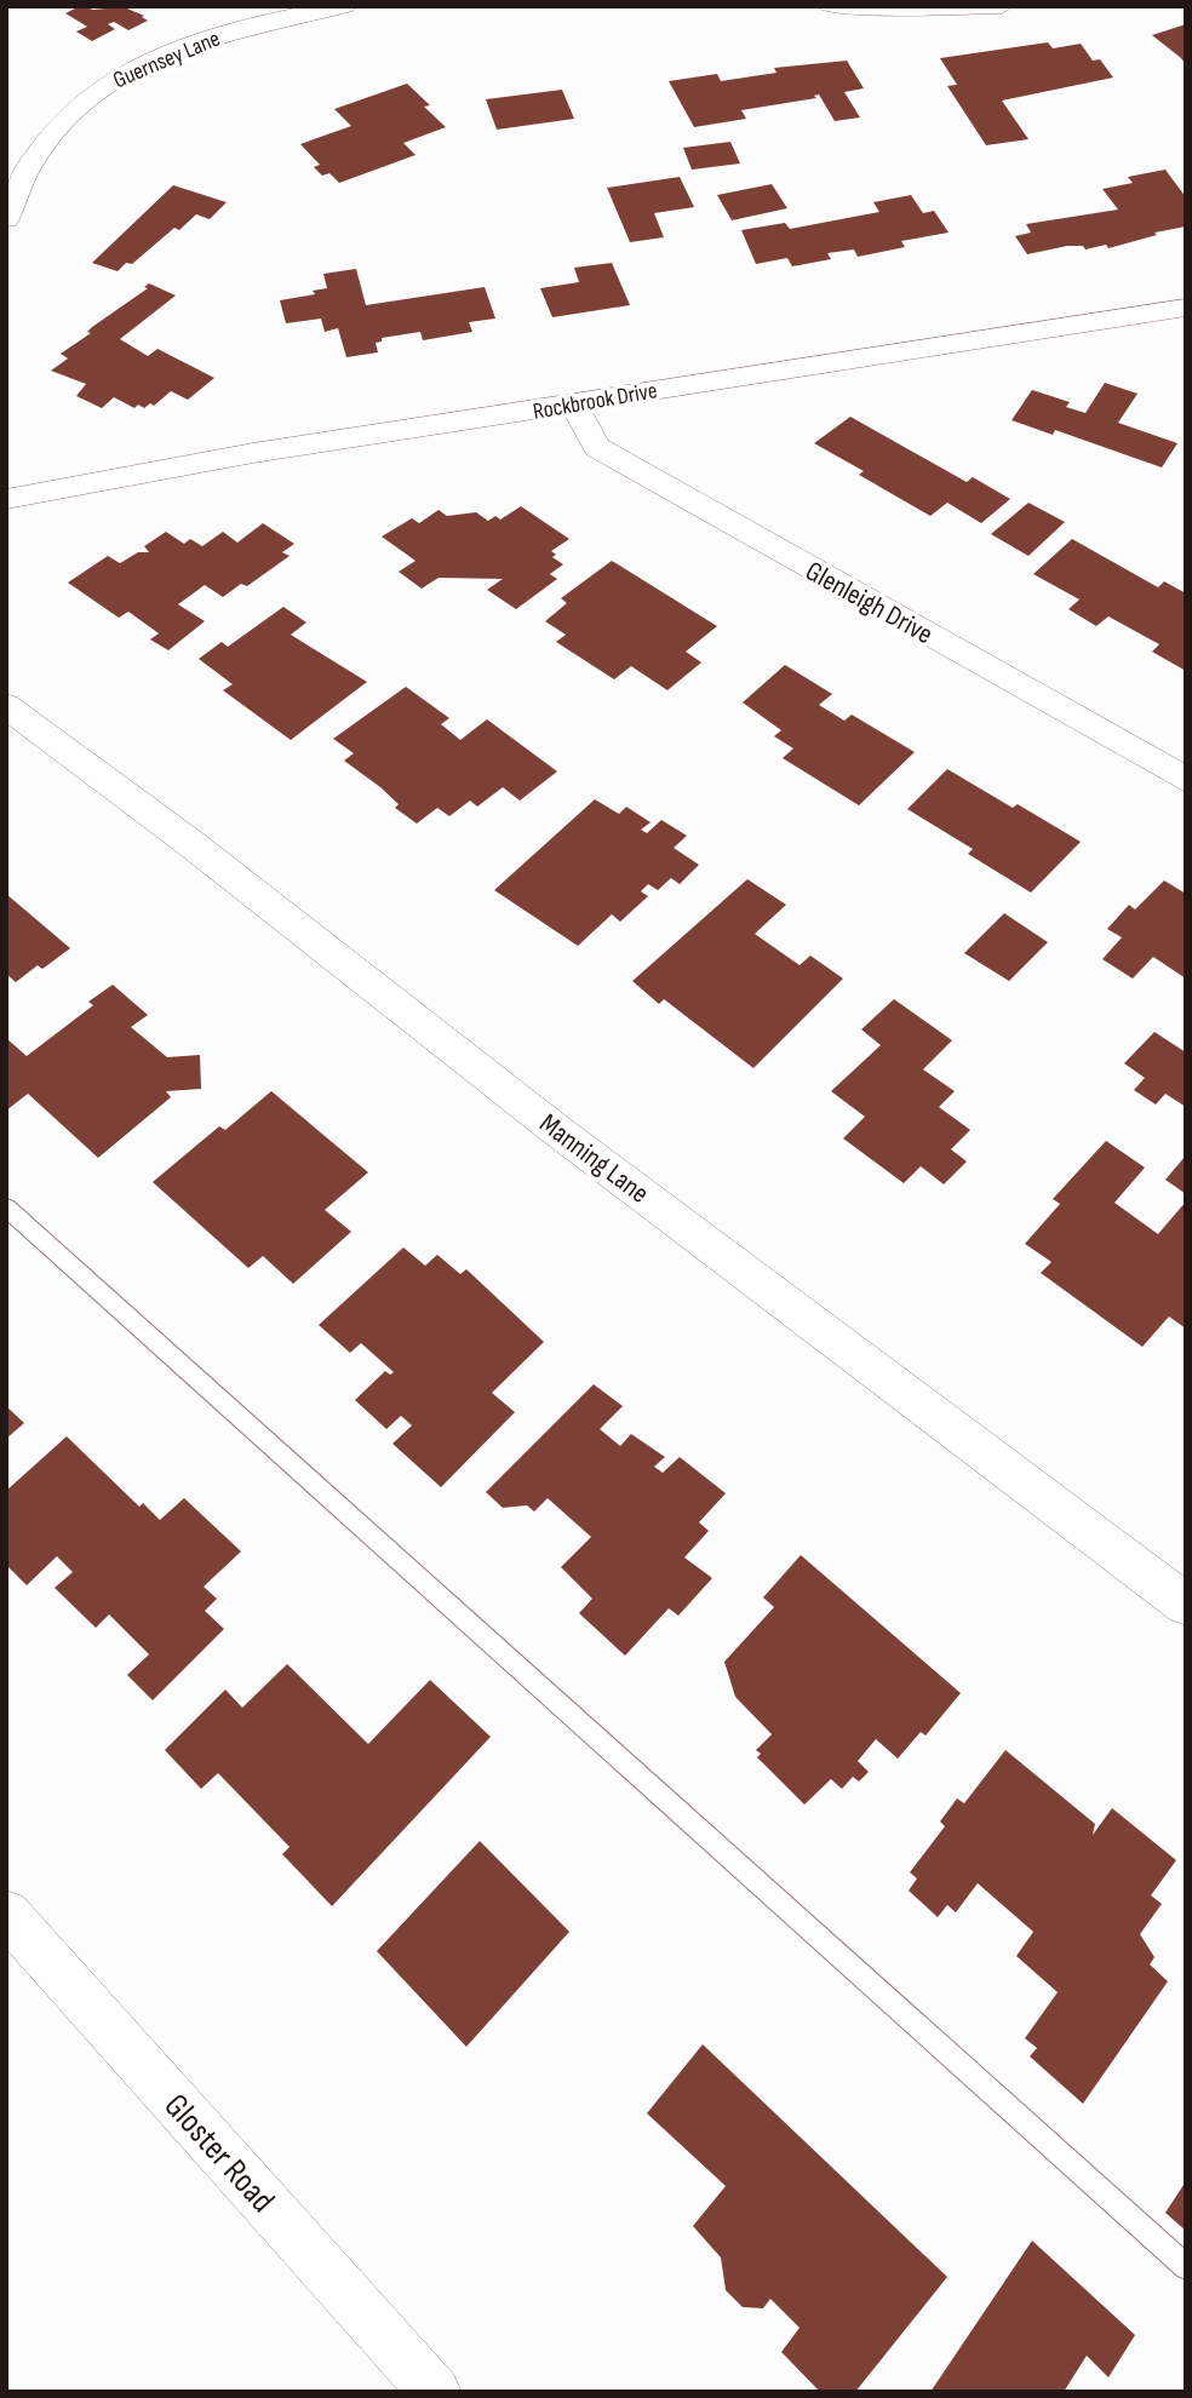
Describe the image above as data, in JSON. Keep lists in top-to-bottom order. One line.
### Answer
{"streets":{"street":["Guernsey Lane","Rockbrook Drive","Glenleigh Drive","Manning Lane","Gloster Road"]},"crossings":[["Rockbrook Drive","Glenleigh Drive"]]}
